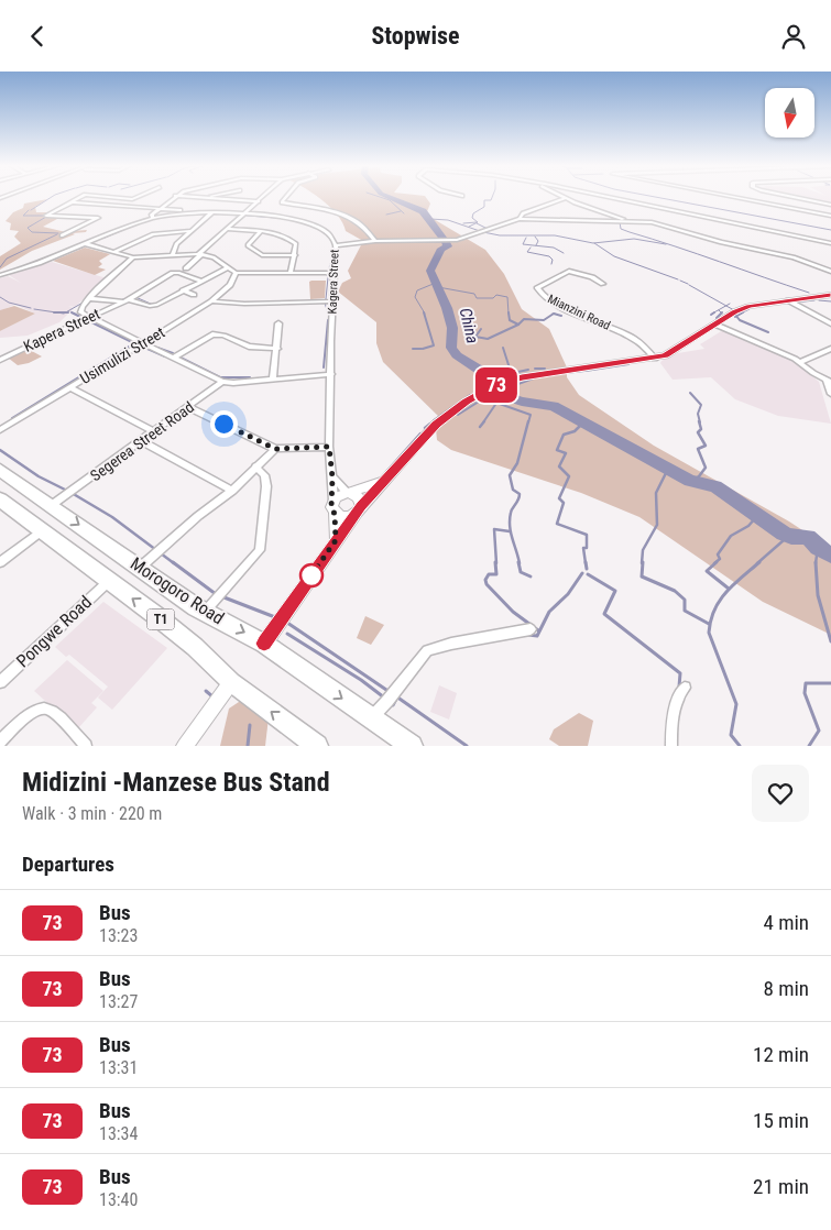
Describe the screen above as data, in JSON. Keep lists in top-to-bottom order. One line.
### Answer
{"streets":{"highway":["Morogoro Road","T1"],"street":["Kagera Street","Mianzini Road","Kapera Street","Usimulizi Street","Segerea Street Road","Pongwe Road"]},"crossings":[["Segerea Street Road","Morogoro Road"],["Morogoro Road","Pongwe Road"]],"water":["China"],"lines":["bus line 73"],"north":"bottom","page":{"header":"Stopwise","on_map":"73","heading":[["Midizini -Manzese Bus Stand","Walk · 3 min · 220 m"],"Departures"],"list":[{"mark":"73","name":"Bus","note":"13:23","value":"4 min"},{"mark":"73","name":"Bus","note":"13:27","value":"8 min"},{"mark":"73","name":"Bus","note":"13:31","value":"12 min"},{"mark":"73","name":"Bus","note":"13:34","value":"15 min"},{"mark":"73","name":"Bus","note":"13:40","value":"21 min"}]}}
